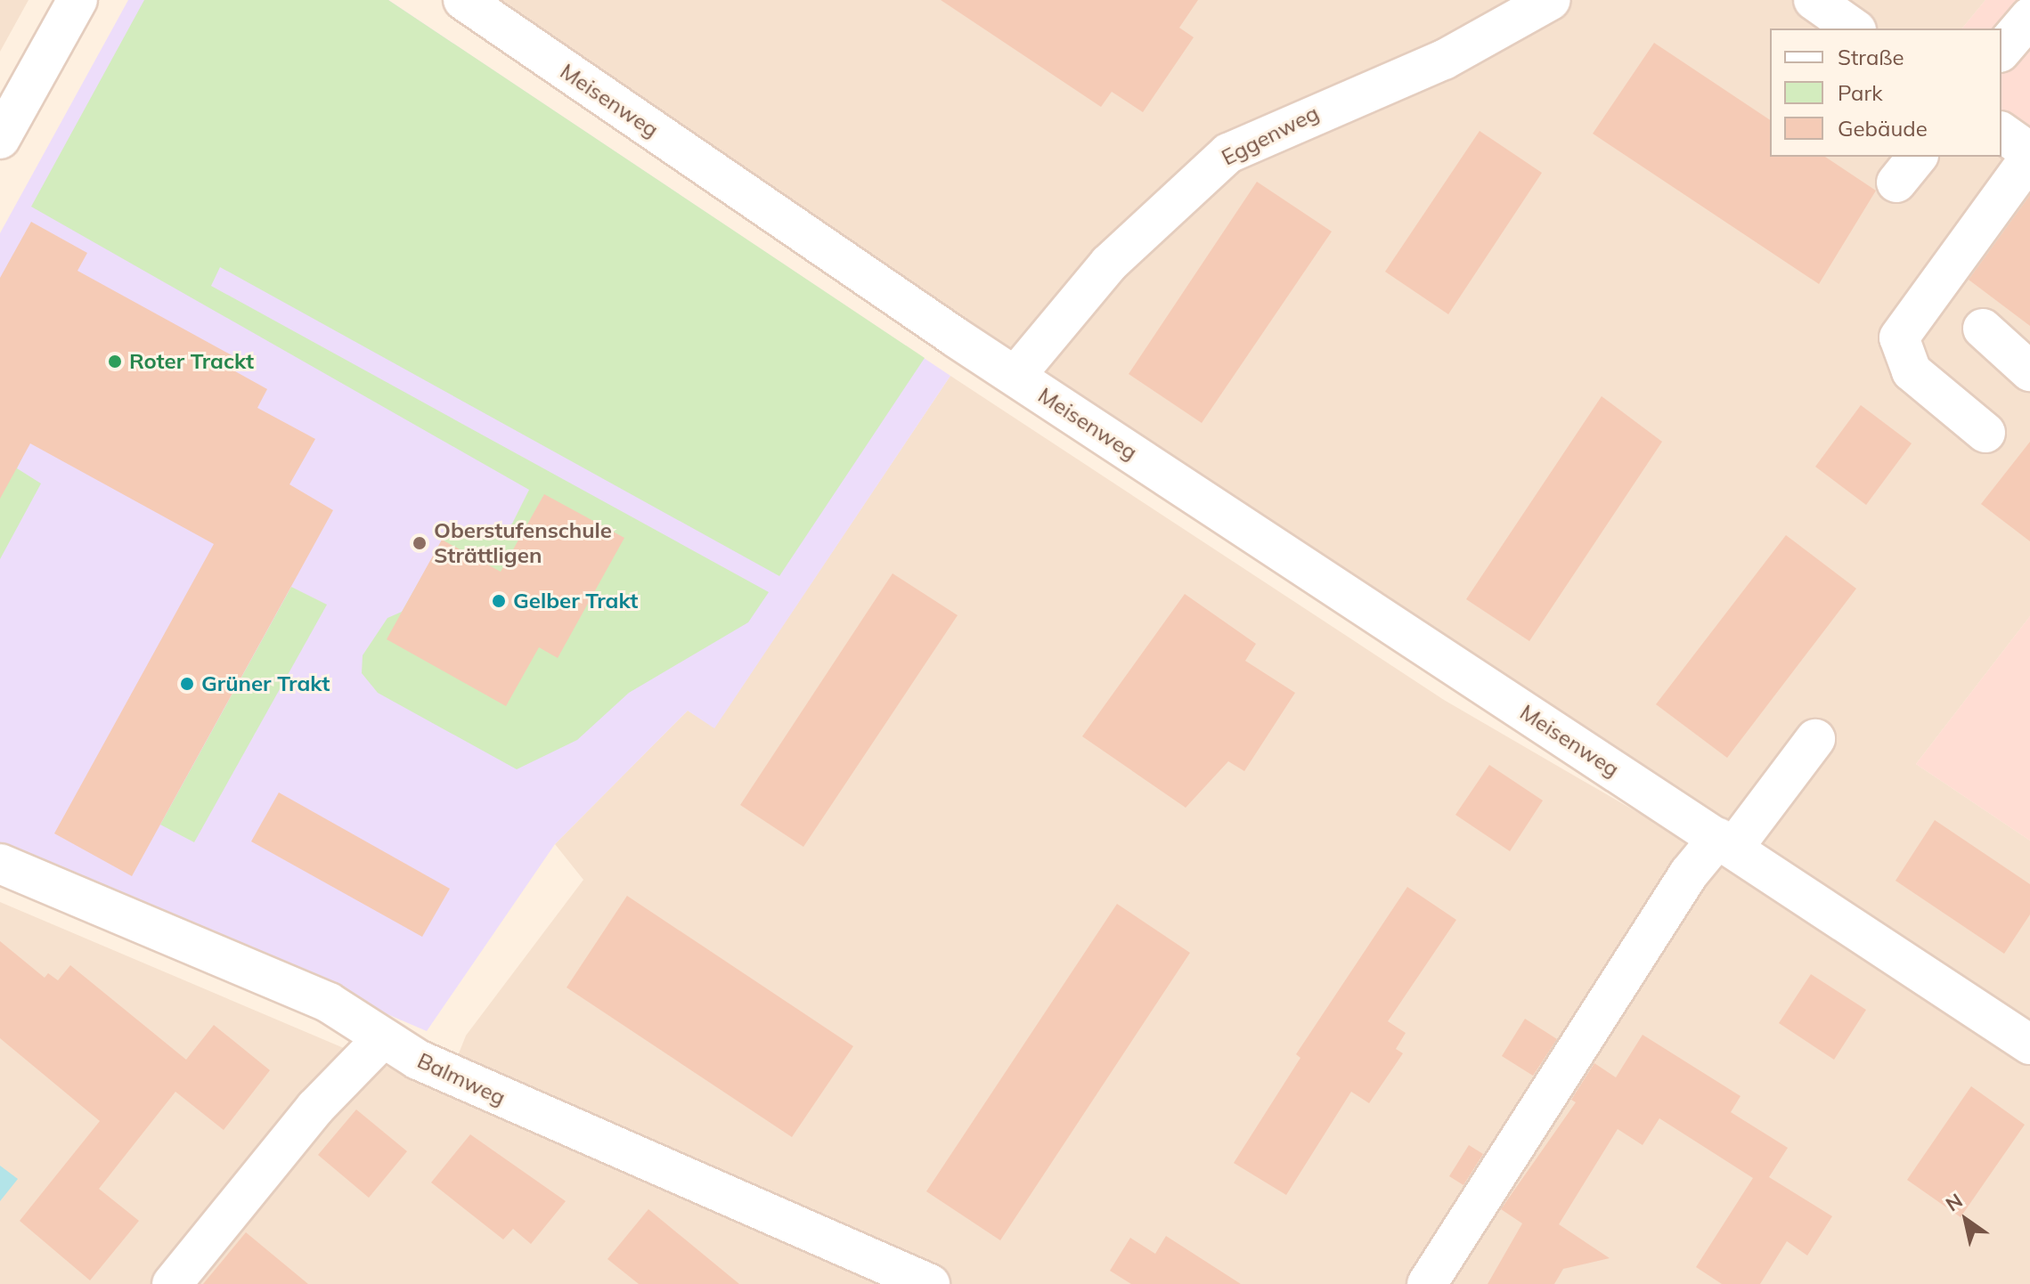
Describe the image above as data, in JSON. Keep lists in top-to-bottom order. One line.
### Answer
{"streets":{"street":["Meisenweg","Eggenweg","Balmweg"]},"crossings":[["Meisenweg","Eggenweg"]],"places":["Roter Trackt","Oberstufenschule Strättligen","Gelber Trakt","Grüner Trakt"],"legend":["Straße","Park","Gebäude"],"north":"top left"}
